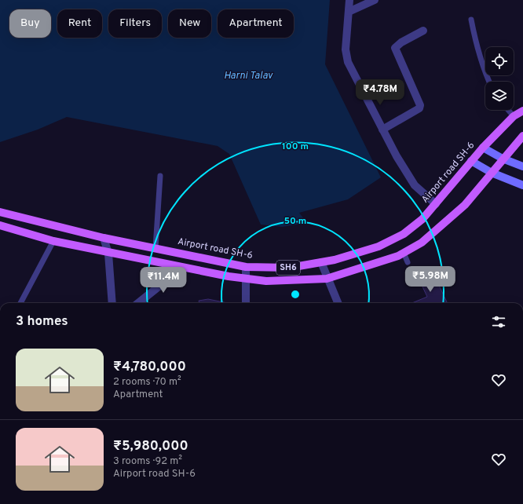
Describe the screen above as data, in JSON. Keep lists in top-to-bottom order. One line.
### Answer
{"streets":{"main road":["Airport road SH-6","SH6"]},"water":["Harni Talav"],"page":{"chip":["Buy","Rent","Filters","New","Apartment"],"price":["₹4.78M","₹5.98M","₹11.4M"],"heading":"3 homes","list":[{"name":"₹4,780,000","note":"2 rooms · 70 m² · Apartment"},{"name":"₹5,980,000","note":"3 rooms · 92 m² · Airport road SH-6"}]},"rings":["100 m","50 m"]}
